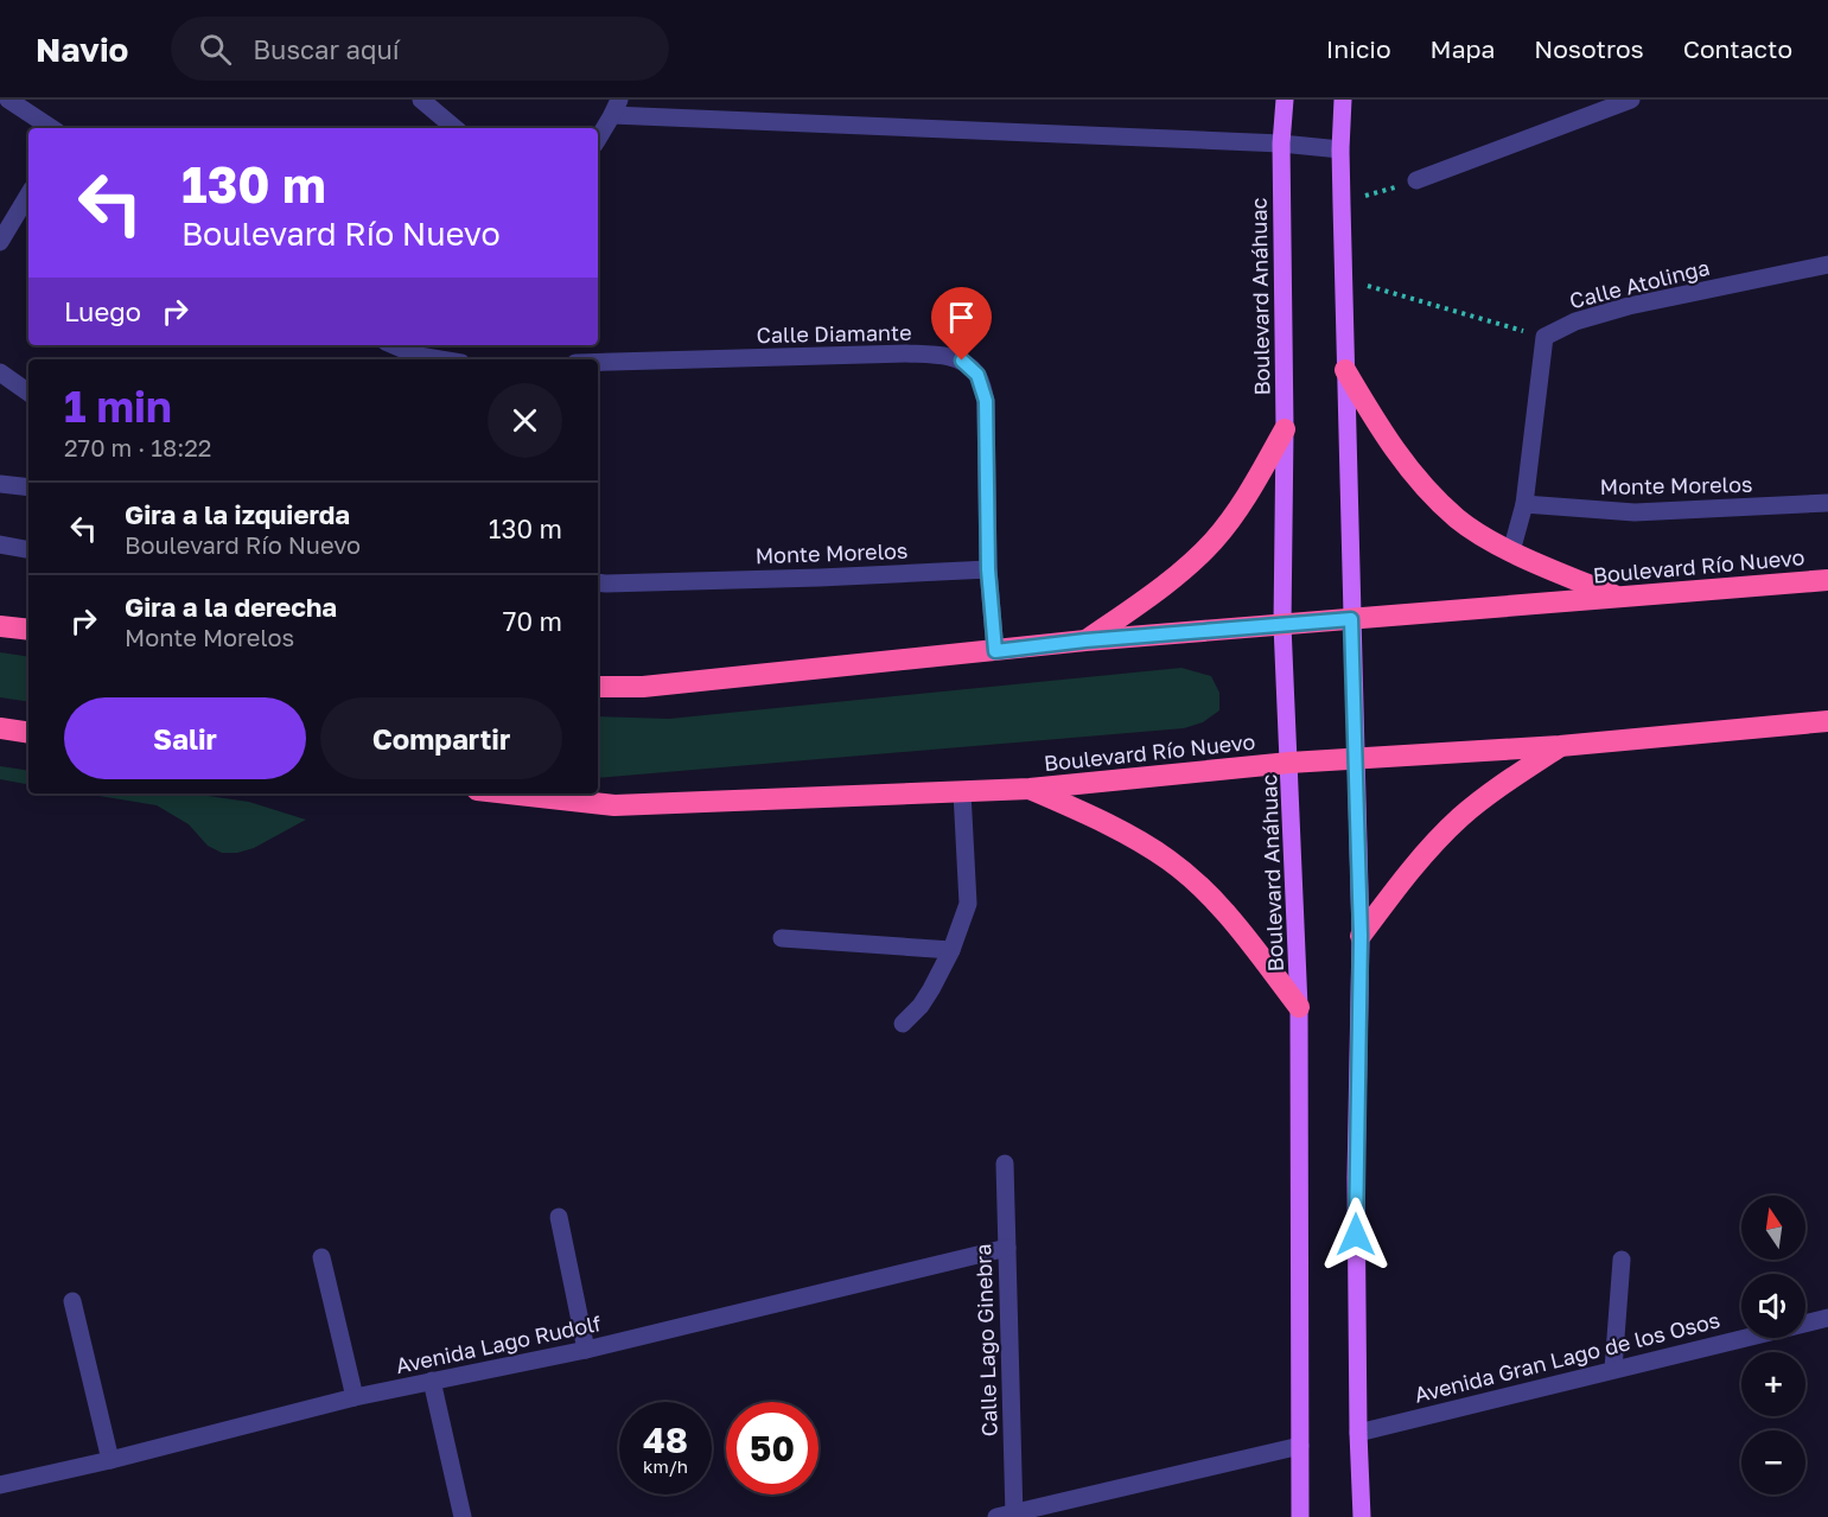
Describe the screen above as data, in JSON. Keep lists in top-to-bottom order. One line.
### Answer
{"streets":{"highway":["Boulevard Río Nuevo"],"main road":["Boulevard Anáhuac"],"street":["Calle Atolinga","Calle Diamante","Monte Morelos","Calle Lago Ginebra","Avenida Lago Rudolf","Avenida Gran Lago de los Osos"]},"crossings":[["Boulevard Anáhuac","Boulevard Río Nuevo"],["Calle Diamante","Monte Morelos"],["Calle Lago Ginebra","Avenida Lago Rudolf"]],"north":"top","page":{"header":"Navio","search":"Buscar aquí","nav":["Inicio","Mapa","Nosotros","Contacto"],"turn":["130 m","Boulevard Río Nuevo"],"then":"Luego","heading":["1 min","270 m · 18:22"],"list":[{"name":"Gira a la izquierda","note":"Boulevard Río Nuevo","value":"130 m"},{"name":"Gira a la derecha","note":"Monte Morelos","value":"70 m"}],"buttons":["Salir","Compartir"],"map_buttons":["+","−"],"speed":"48 km/h","limit":"50"}}
